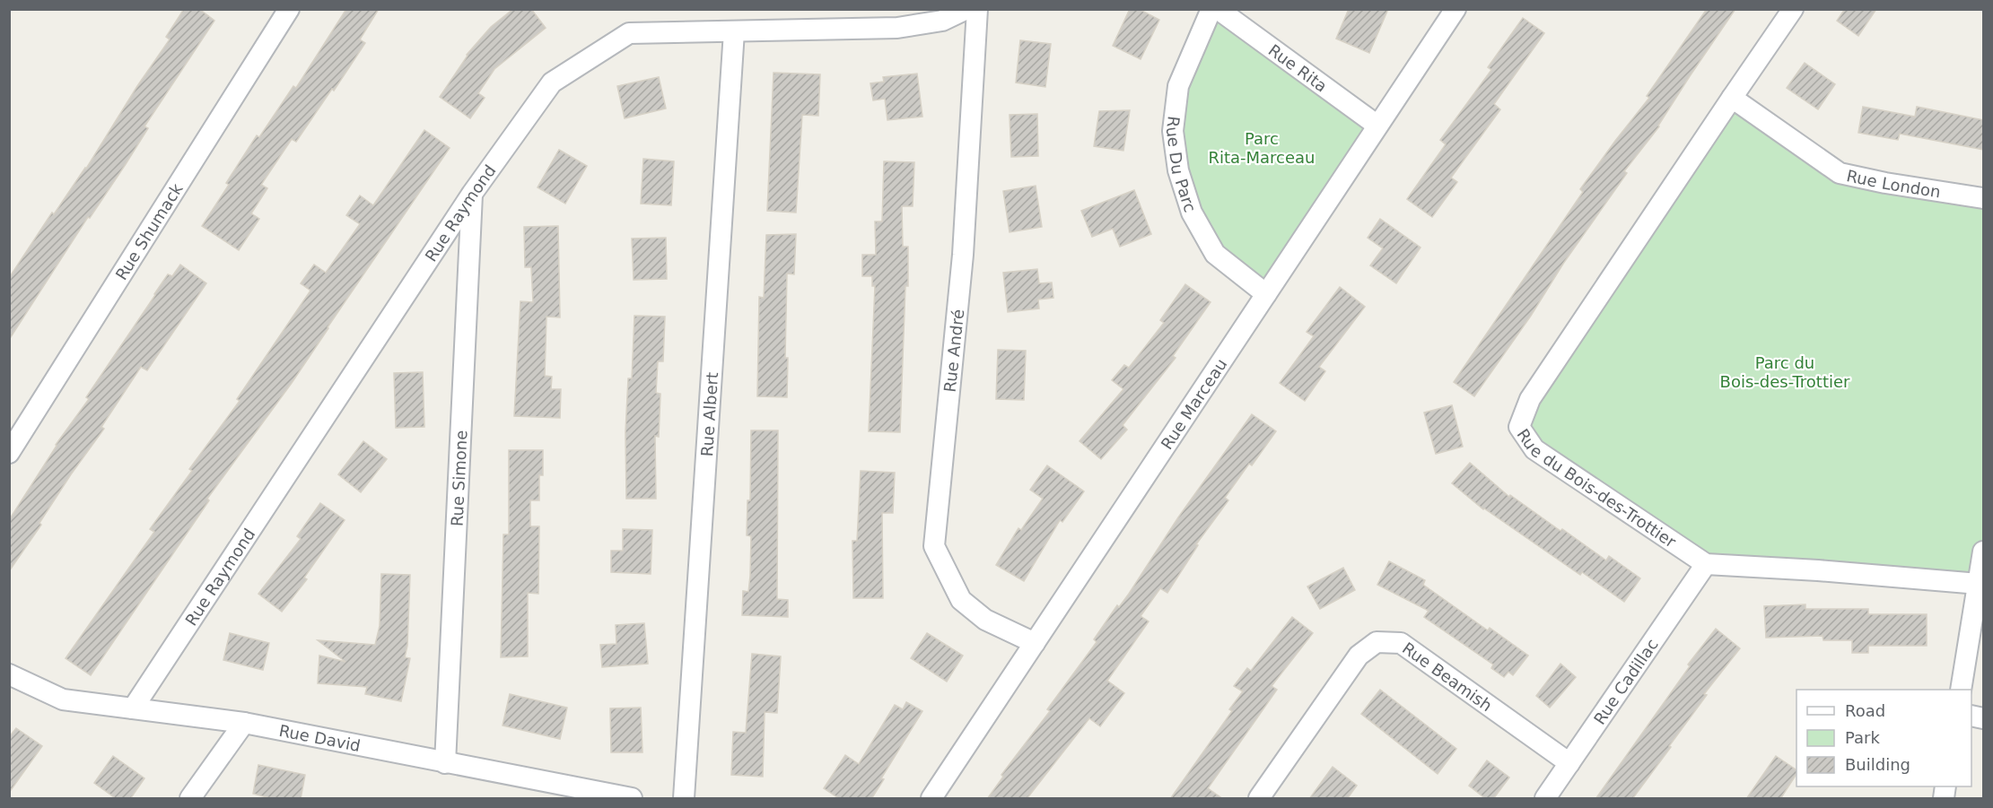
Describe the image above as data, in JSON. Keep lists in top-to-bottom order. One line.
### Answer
{"streets":{"street":["Rue Rita","Rue Du Parc","Rue London","Rue Raymond","Rue Shumack","Rue André","Rue Marceau","Rue Albert","Rue Simone","Rue du Bois-des-Trottier","Rue Beamish","Rue Cadillac","Rue David"]},"crossings":[["Rue Rita","Rue Marceau"],["Rue Du Parc","Rue Marceau"],["Rue London","Rue du Bois-des-Trottier"],["Rue Raymond","Rue Albert"],["Rue Raymond","Rue Simone"],["Rue Raymond","Rue David"],["Rue André","Rue Marceau"],["Rue Simone","Rue David"],["Rue du Bois-des-Trottier","Rue Cadillac"],["Rue Beamish","Rue Cadillac"]],"parks":["Parc Rita-Marceau","Parc du Bois-des-Trottier"],"legend":["Road","Park","Building"]}
